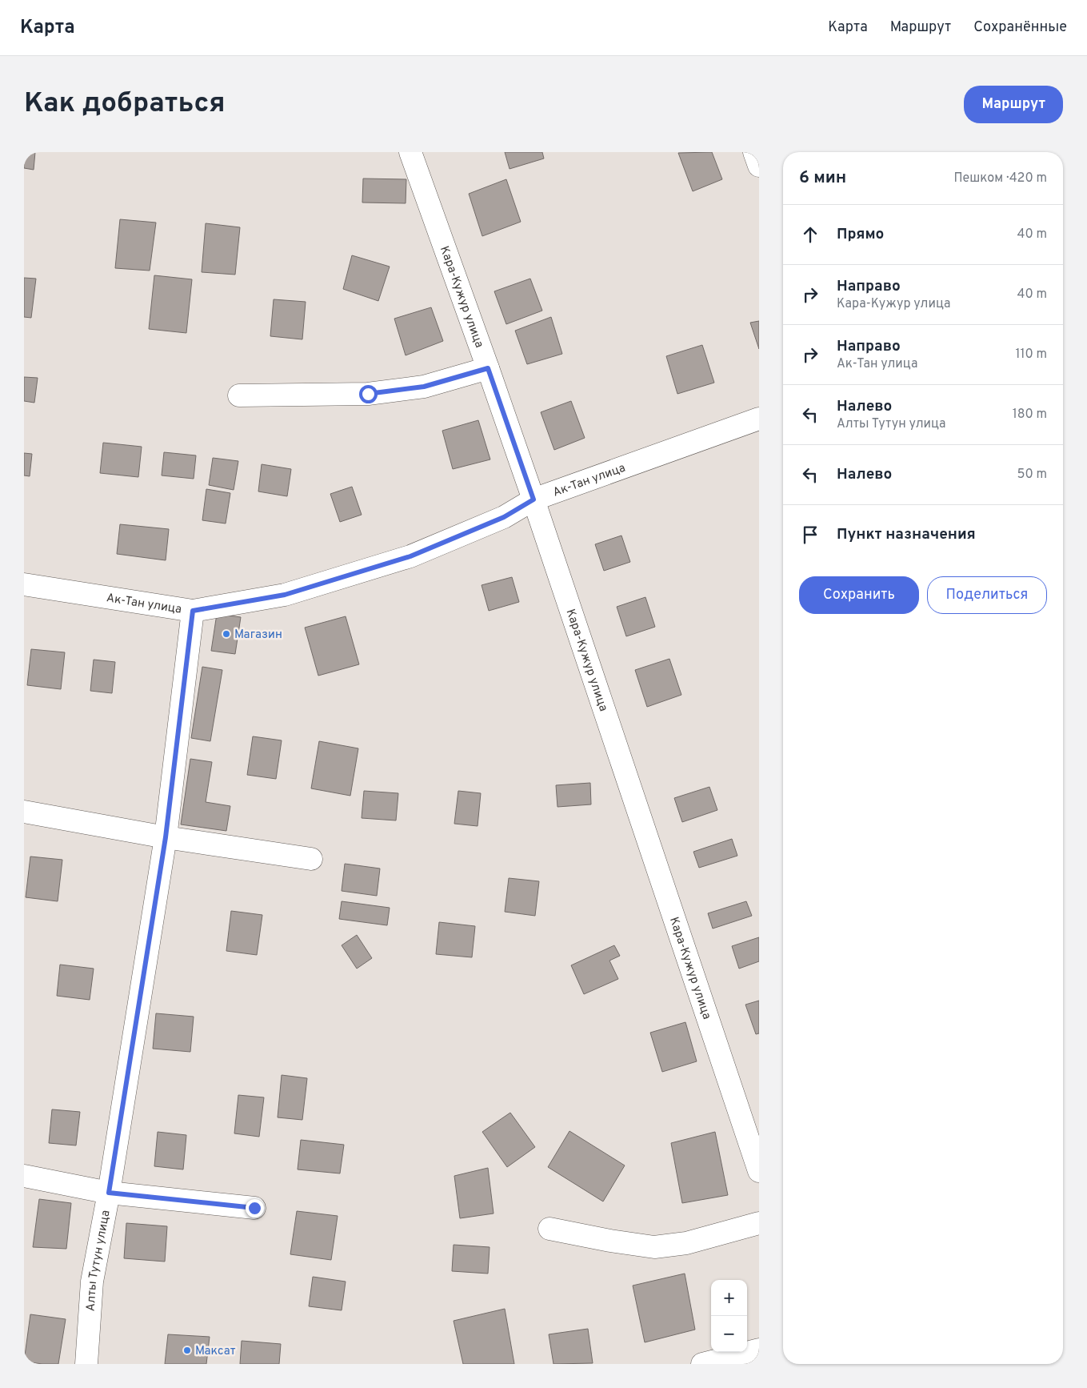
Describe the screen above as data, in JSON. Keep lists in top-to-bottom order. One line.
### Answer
{"streets":{"street":["Кара-Кужур улица","Ак-Тан улица","Алты Тутун улица"]},"crossings":[["Кара-Кужур улица","Ак-Тан улица"],["Ак-Тан улица","Алты Тутун улица"]],"places":["Магазин","Максат"],"page":{"header":"Карта","nav":["Карта","Маршрут","Сохранённые"],"buttons":["Маршрут",["Сохранить","Поделиться"]],"title":"Как добраться","heading":["6 мин","Пешком · 420 m"],"list":[["Прямо","40 m"],["Направо","Кара-Кужур улица","40 m"],["Направо","Ак-Тан улица","110 m"],["Налево","Алты Тутун улица","180 m"],["Налево","50 m"],"Пункт назначения"],"map_buttons":["+","−"]}}
